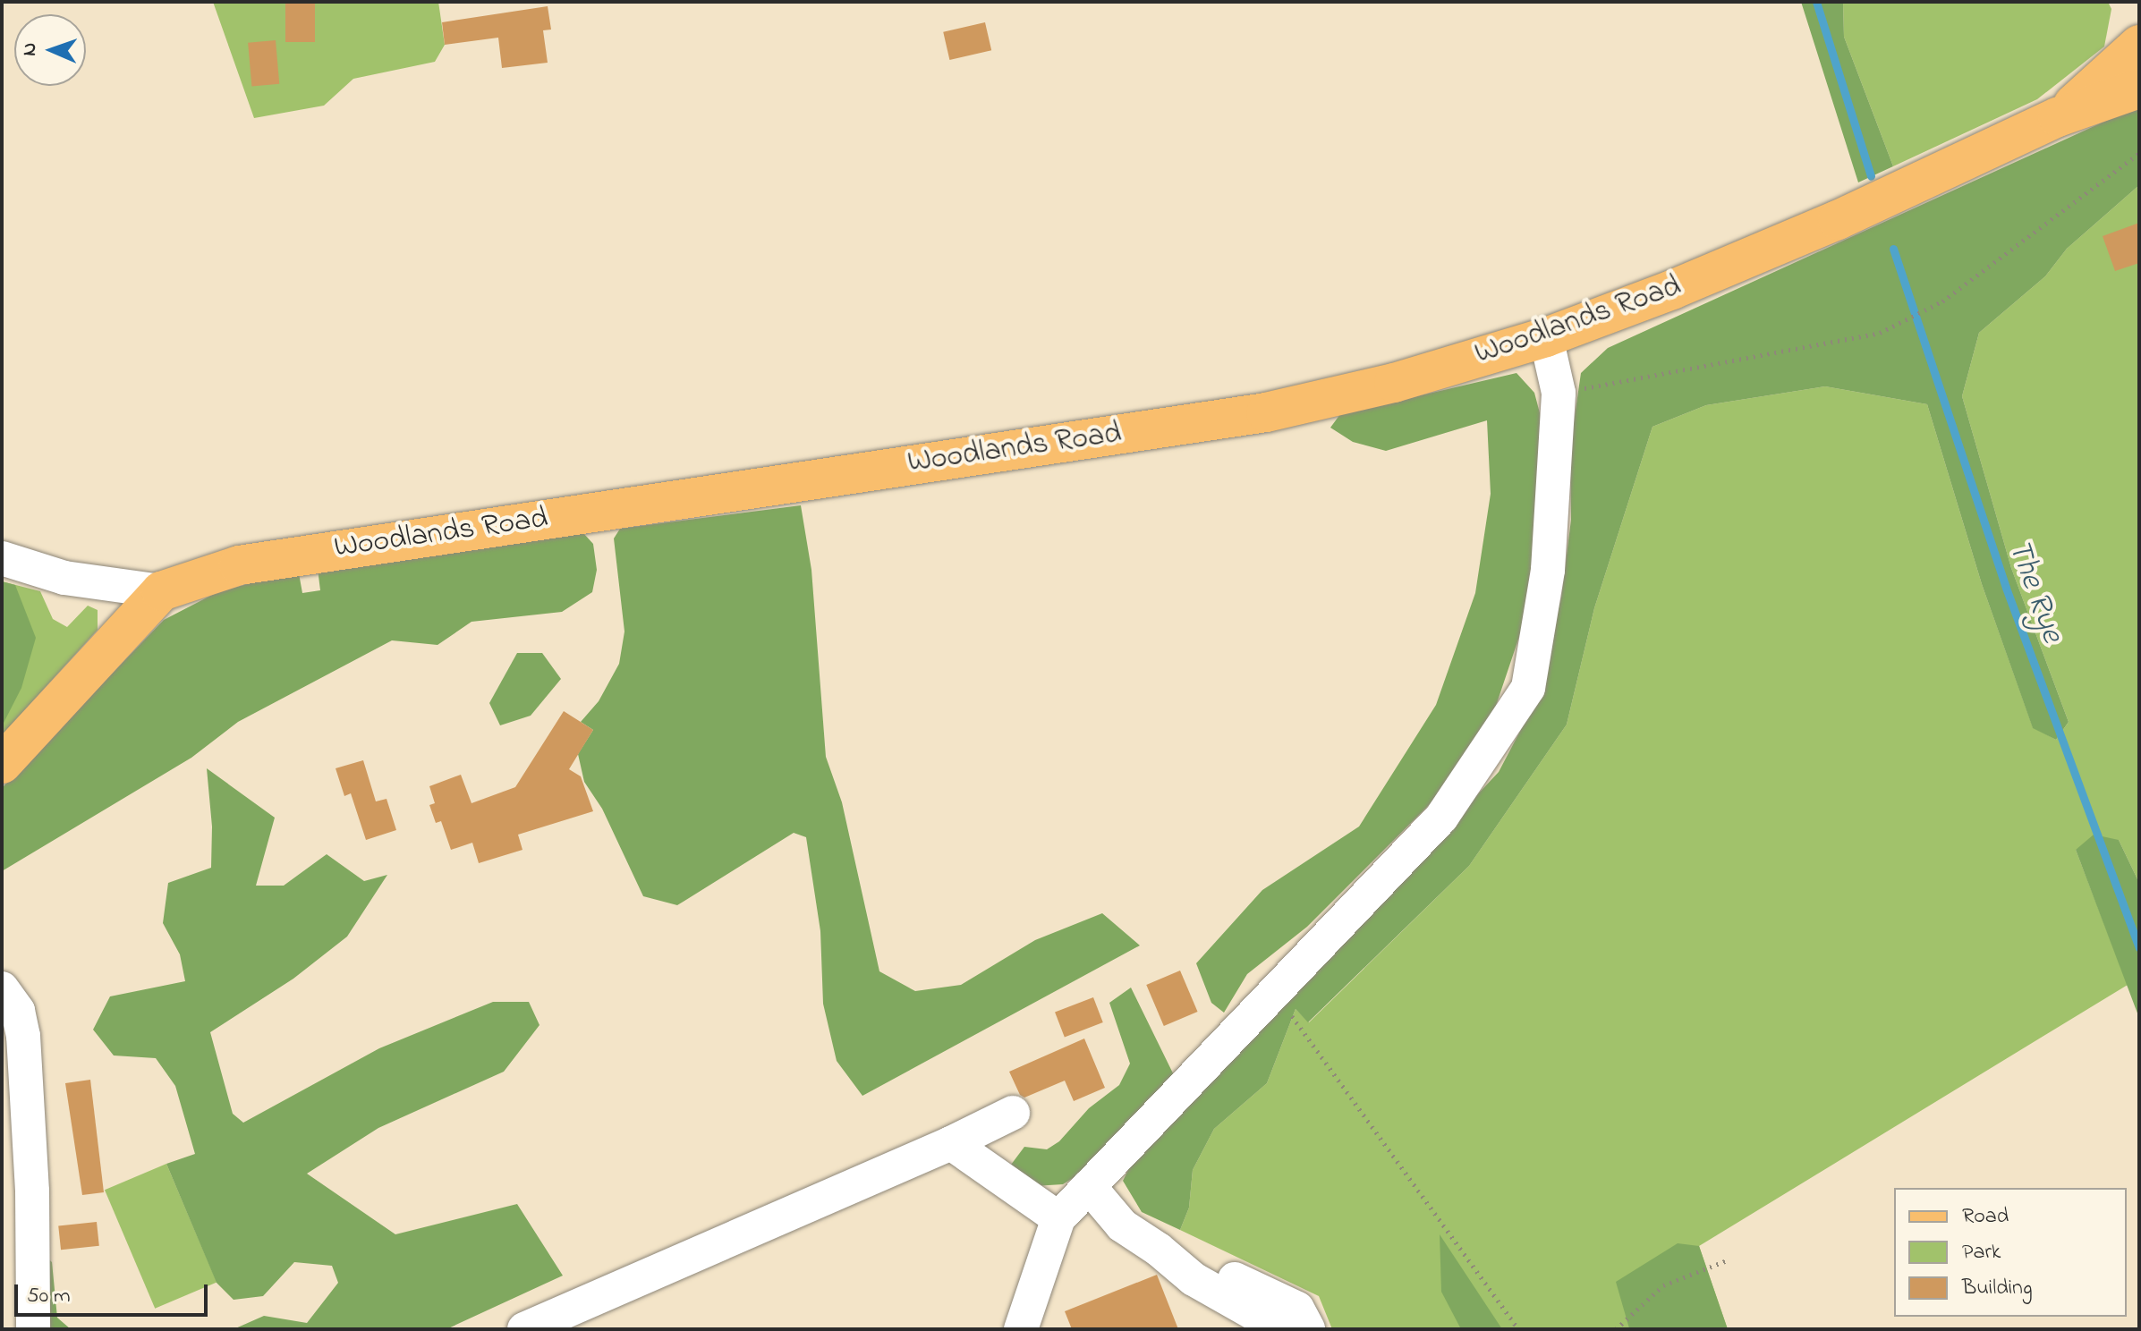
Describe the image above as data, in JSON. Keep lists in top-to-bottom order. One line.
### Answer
{"streets":{"main road":["Woodlands Road"]},"water":["The Rye"],"legend":["Road","Park","Building"],"scale_bar":"50 m","north":"left"}
